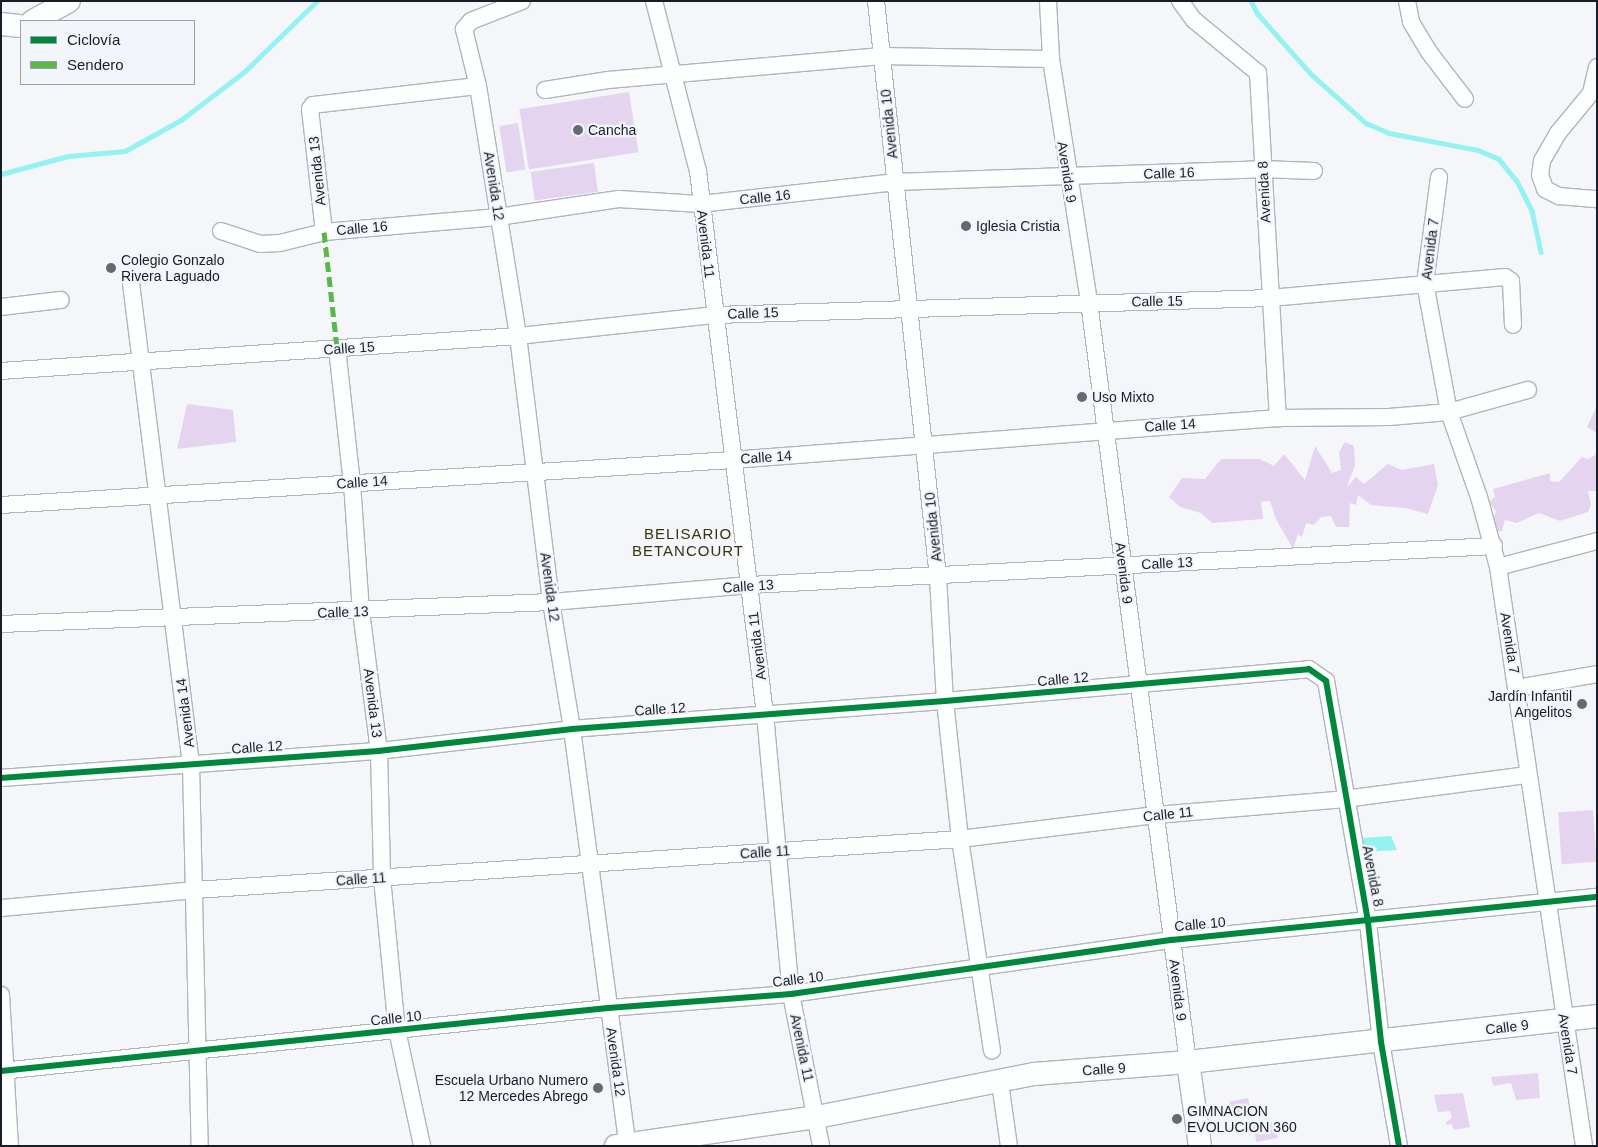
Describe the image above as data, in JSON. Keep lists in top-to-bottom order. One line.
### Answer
{"streets":{"street":["Avenida 10","Avenida 13","Avenida 9","Calle 16","Avenida 12","Avenida 8","Avenida 11","Avenida 7","Calle 15","Calle 14","Calle 13","Calle 12","Avenida 14","Calle 11","Calle 10","Calle 9"]},"crossings":[["Avenida 10","Calle 16"],["Avenida 10","Calle 15"],["Avenida 10","Calle 14"],["Avenida 10","Calle 13"],["Avenida 10","Calle 12"],["Avenida 10","Calle 11"],["Avenida 10","Calle 10"],["Avenida 13","Calle 16"],["Avenida 13","Avenida 12"],["Avenida 13","Calle 15"],["Avenida 13","Calle 14"],["Avenida 13","Calle 13"],["Avenida 13","Calle 12"],["Avenida 13","Calle 11"],["Avenida 13","Calle 10"],["Avenida 9","Calle 16"],["Avenida 9","Calle 15"],["Avenida 9","Calle 14"],["Avenida 9","Calle 13"],["Avenida 9","Calle 12"],["Avenida 9","Calle 11"],["Avenida 9","Calle 10"],["Avenida 9","Calle 9"],["Calle 16","Avenida 12"],["Calle 16","Avenida 8"],["Calle 16","Avenida 11"],["Avenida 12","Calle 15"],["Avenida 12","Calle 14"],["Avenida 12","Calle 13"],["Avenida 12","Calle 12"],["Avenida 12","Calle 11"],["Avenida 12","Calle 10"],["Avenida 12","Calle 9"],["Avenida 8","Calle 15"],["Avenida 8","Calle 14"],["Avenida 8","Calle 12"],["Avenida 8","Calle 11"],["Avenida 8","Calle 10"],["Avenida 8","Calle 9"],["Avenida 11","Calle 15"],["Avenida 11","Calle 14"],["Avenida 11","Calle 13"],["Avenida 11","Calle 12"],["Avenida 11","Calle 11"],["Avenida 11","Calle 10"],["Avenida 11","Calle 9"],["Avenida 7","Calle 15"],["Avenida 7","Calle 14"],["Avenida 7","Calle 13"],["Avenida 7","Calle 11"],["Avenida 7","Calle 10"],["Avenida 7","Calle 9"],["Calle 15","Avenida 14"],["Calle 14","Avenida 14"],["Calle 13","Avenida 14"],["Calle 12","Avenida 14"],["Avenida 14","Calle 11"],["Avenida 14","Calle 10"]],"districts":["BELISARIO BETANCOURT"],"places":["Cancha","Iglesia Cristia","Colegio Gonzalo Rivera Laguado","Uso Mixto","Jardín Infantil Angelitos","Escuela Urbano Numero 12 Mercedes Abrego","GIMNACION EVOLUCION 360"],"legend":["Ciclovía","Sendero"]}
